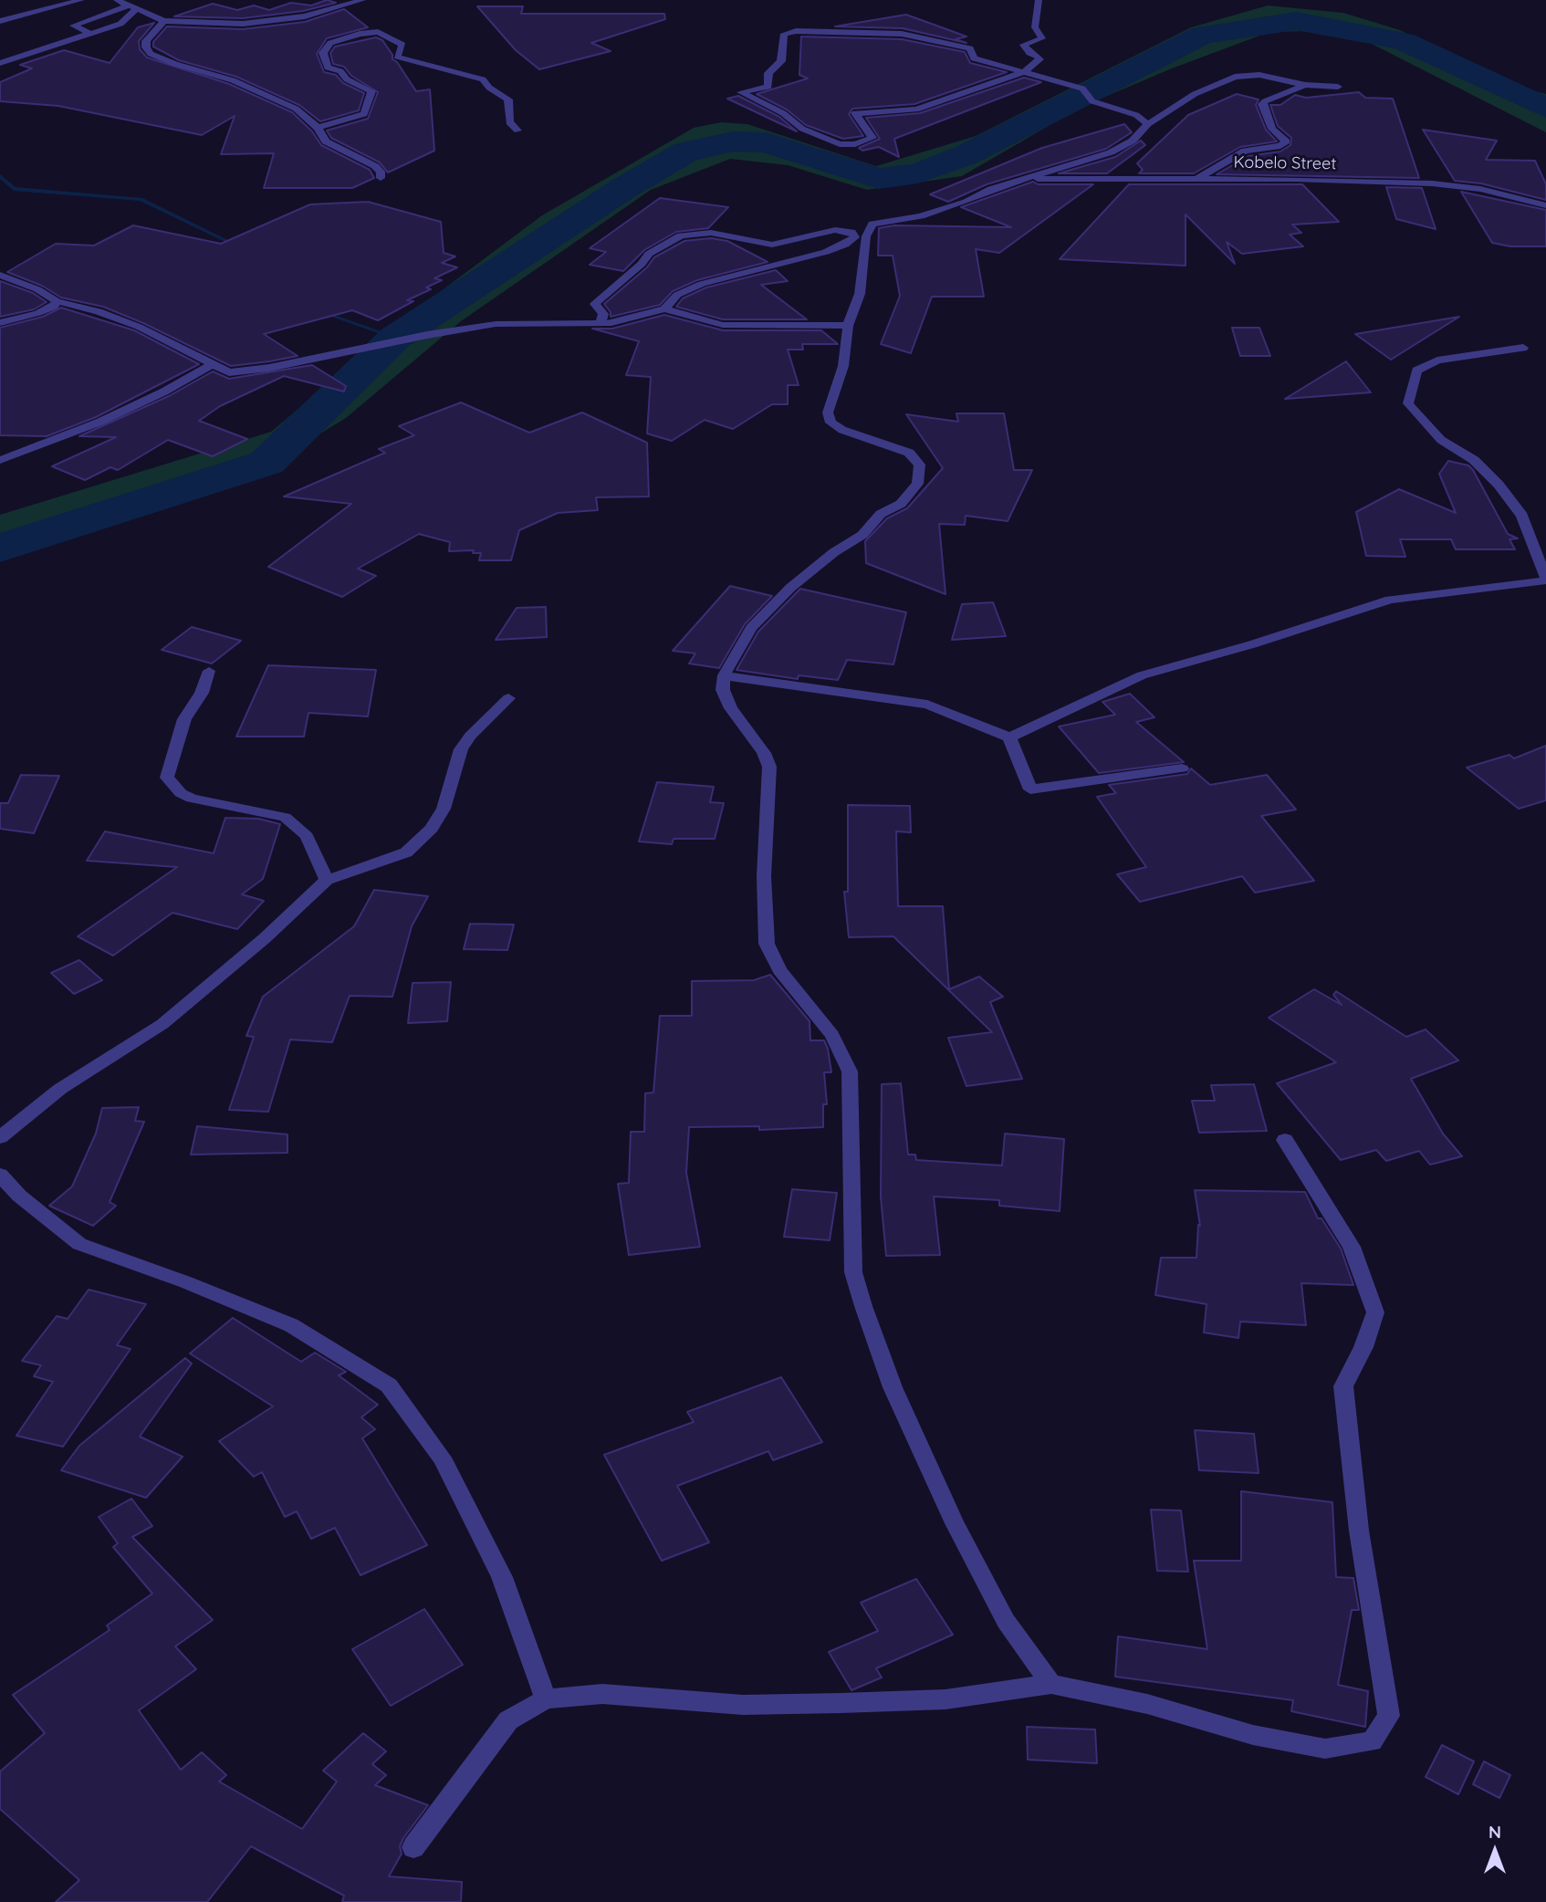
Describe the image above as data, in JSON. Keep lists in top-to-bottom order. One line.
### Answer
{"streets":{"street":["Kobelo Street"]},"north":"top"}
